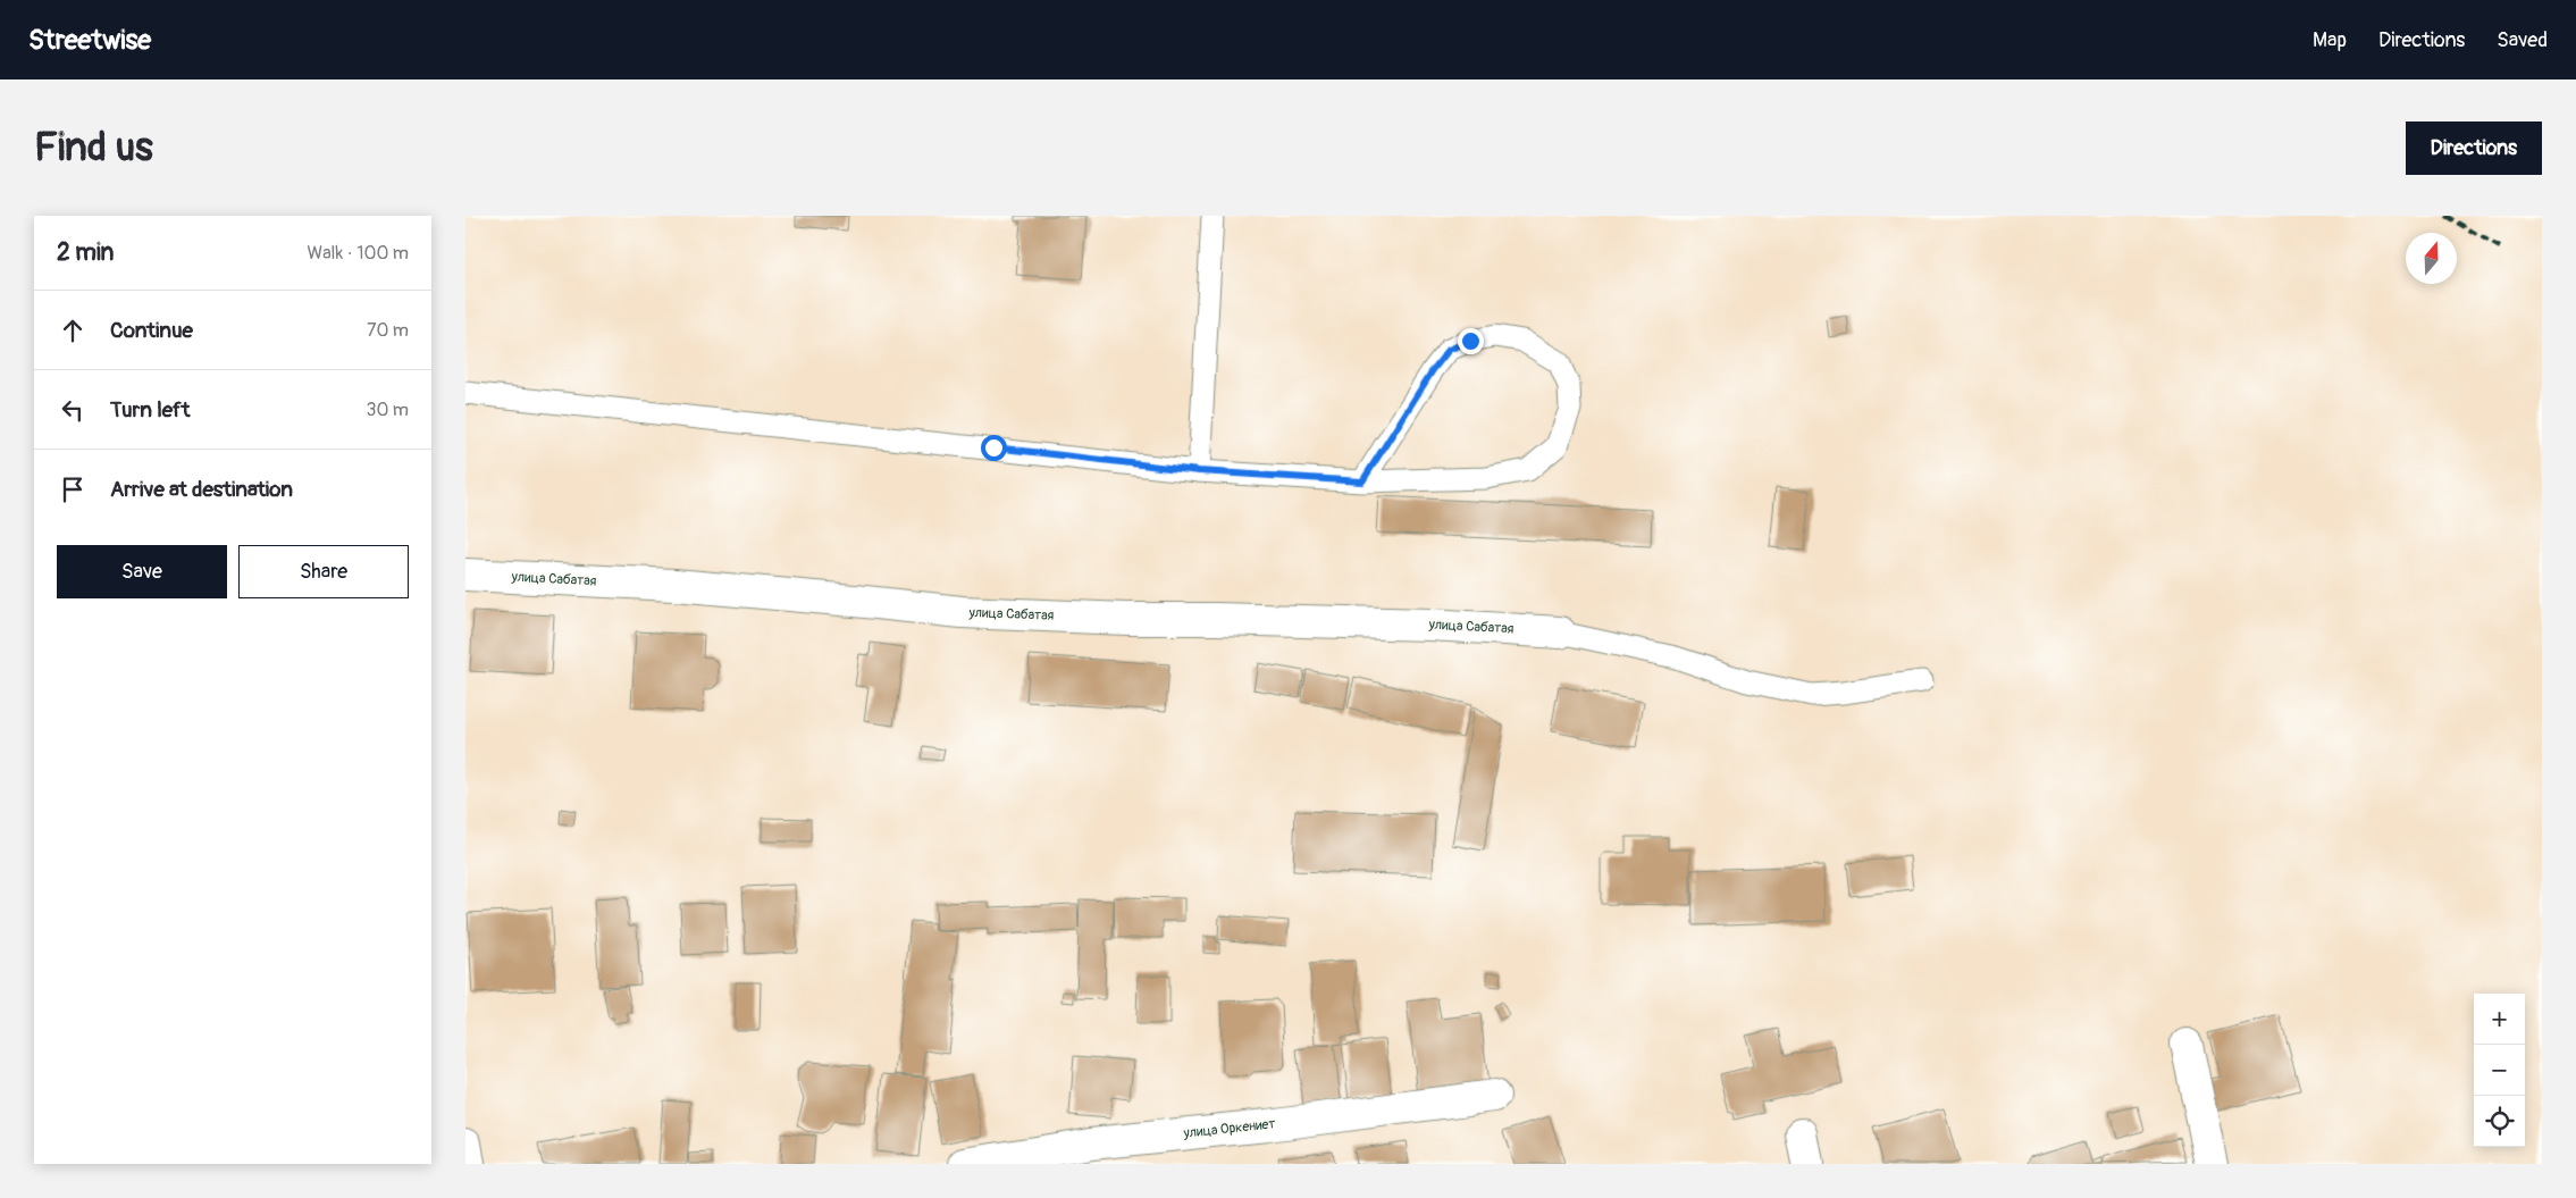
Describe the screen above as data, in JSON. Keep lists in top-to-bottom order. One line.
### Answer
{"streets":{"street":["улица Сабатая","улица Оркениет"]},"north":"top","page":{"header":"Streetwise","nav":["Map","Directions","Saved"],"buttons":["Directions",["Save","Share"]],"title":"Find us","heading":["2 min","Walk · 100 m"],"list":[["Continue","70 m"],["Turn left","30 m"],"Arrive at destination"],"map_buttons":["+","−"]}}
